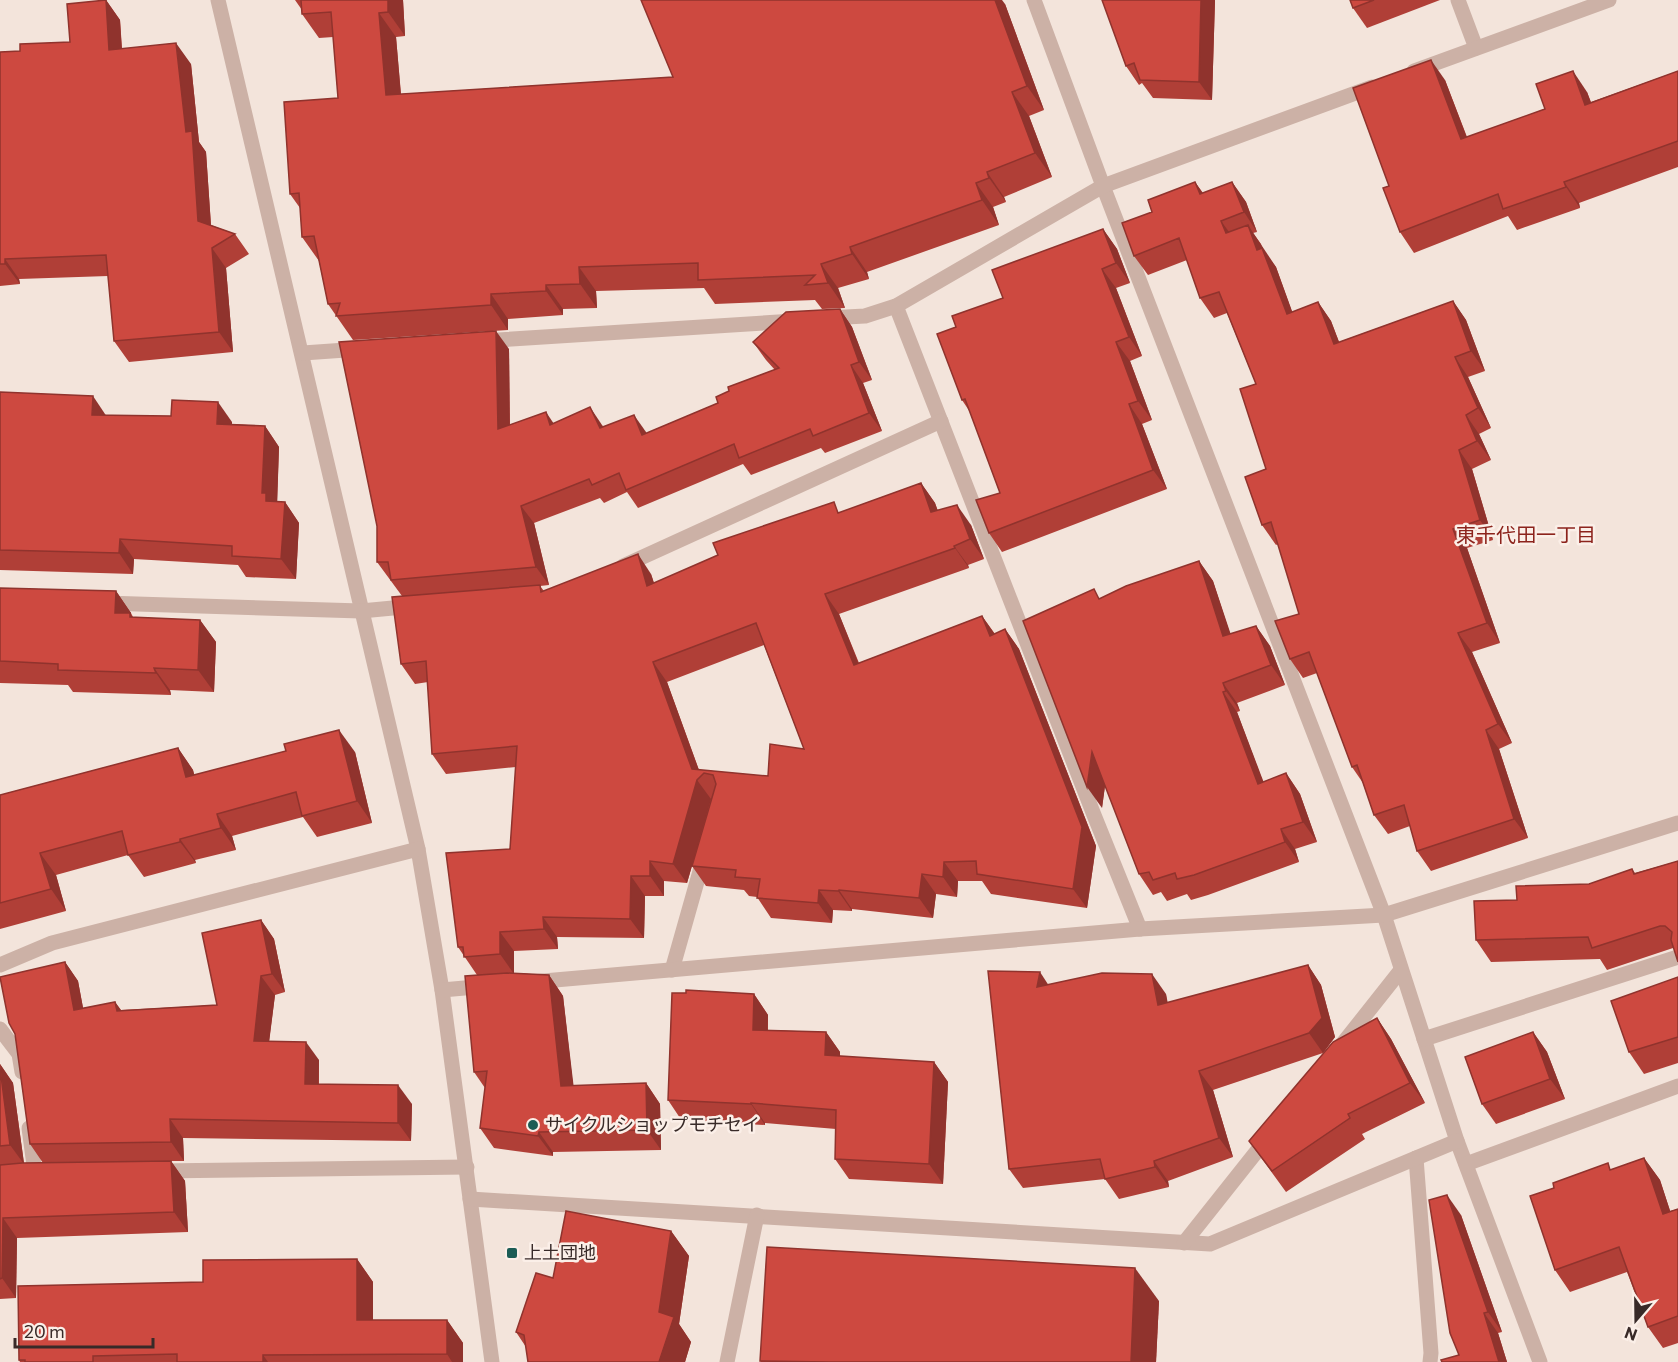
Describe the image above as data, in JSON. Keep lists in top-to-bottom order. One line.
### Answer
{"districts":["東千代田一丁目"],"places":{"other":["サイクルショップモチセイ"],"transit":["上土団地"]},"scale_bar":"20 m","north":"bottom"}
